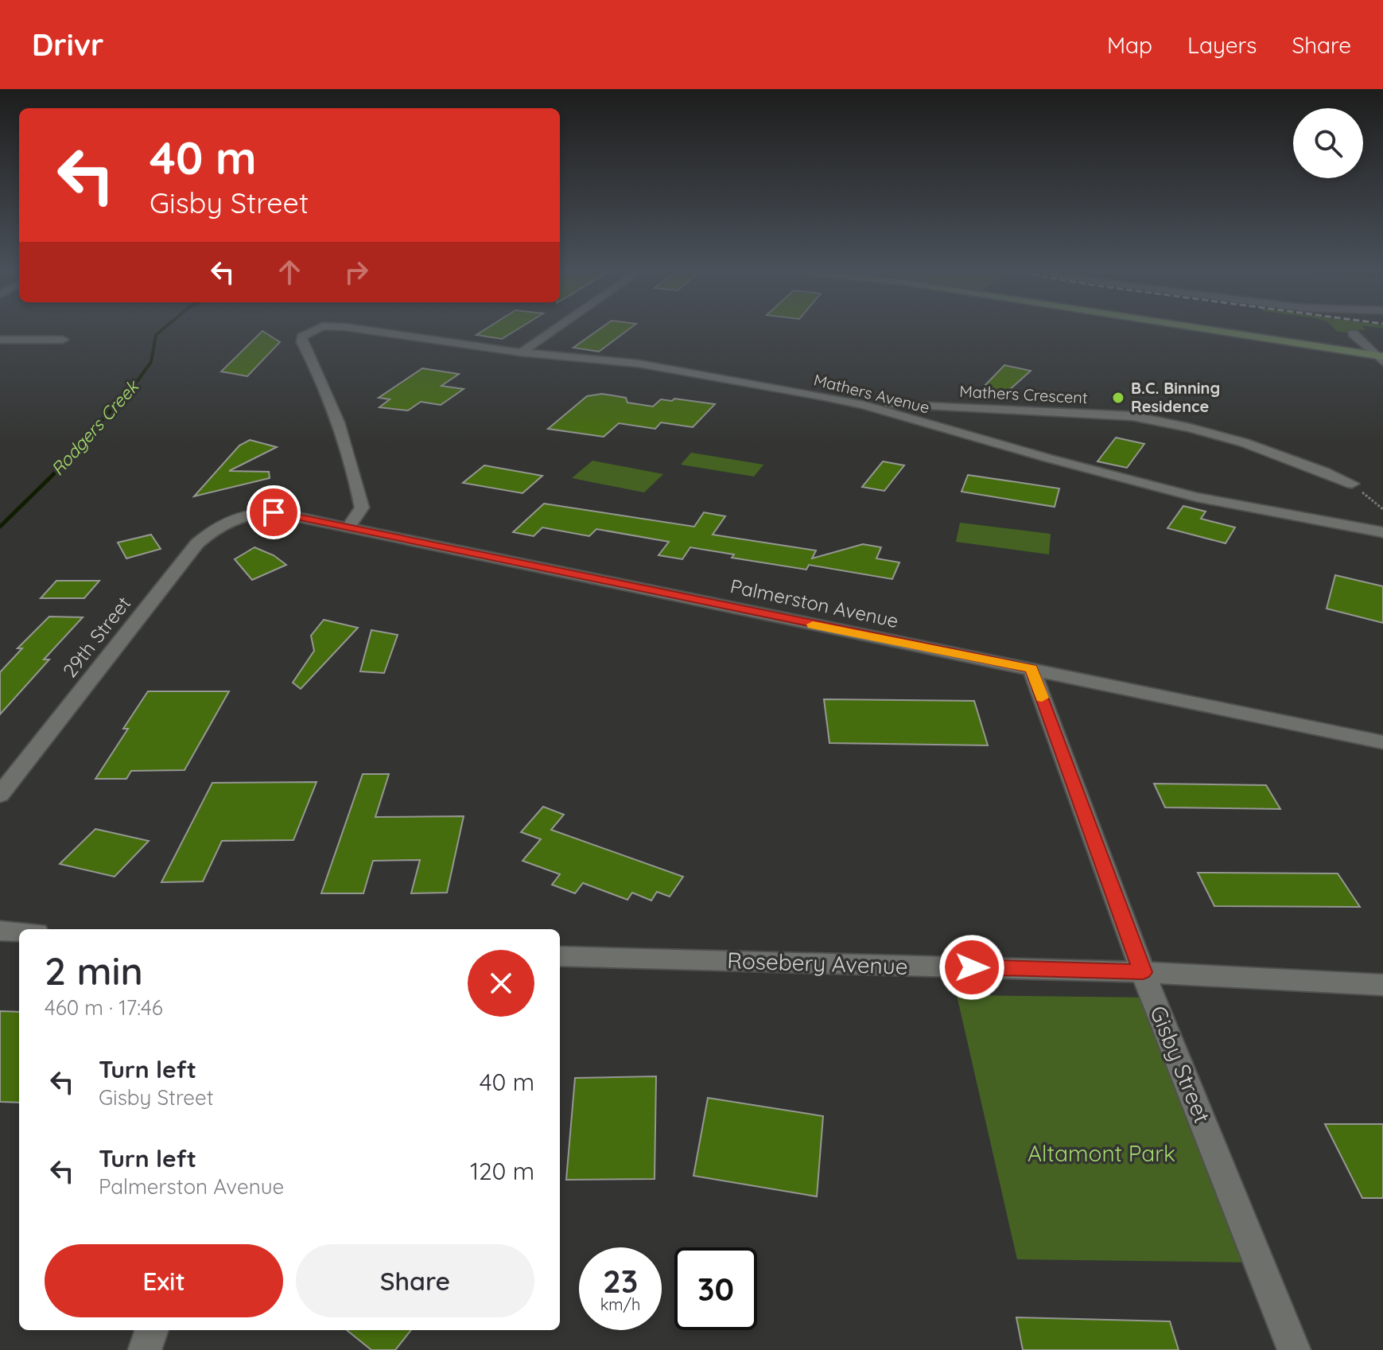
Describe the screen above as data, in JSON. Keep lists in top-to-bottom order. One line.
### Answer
{"streets":{"street":["Mathers Avenue","Mathers Crescent","Palmerston Avenue","29th Street","Rosebery Avenue","Gisby Street"]},"crossings":[["Mathers Avenue","Mathers Crescent"],["Mathers Avenue","Palmerston Avenue"],["Palmerston Avenue","29th Street"],["Palmerston Avenue","Gisby Street"],["Rosebery Avenue","Gisby Street"]],"water":["Rodgers Creek"],"parks":["Altamont Park"],"places":["B.C. Binning Residence"],"page":{"header":"Drivr","nav":["Map","Layers","Share"],"turn":["40 m","Gisby Street"],"heading":["2 min","460 m · 17:46"],"list":[{"name":"Turn left","note":"Gisby Street","value":"40 m"},{"name":"Turn left","note":"Palmerston Avenue","value":"120 m"}],"buttons":["Exit","Share"],"speed":"23 km/h","limit":"30"}}
